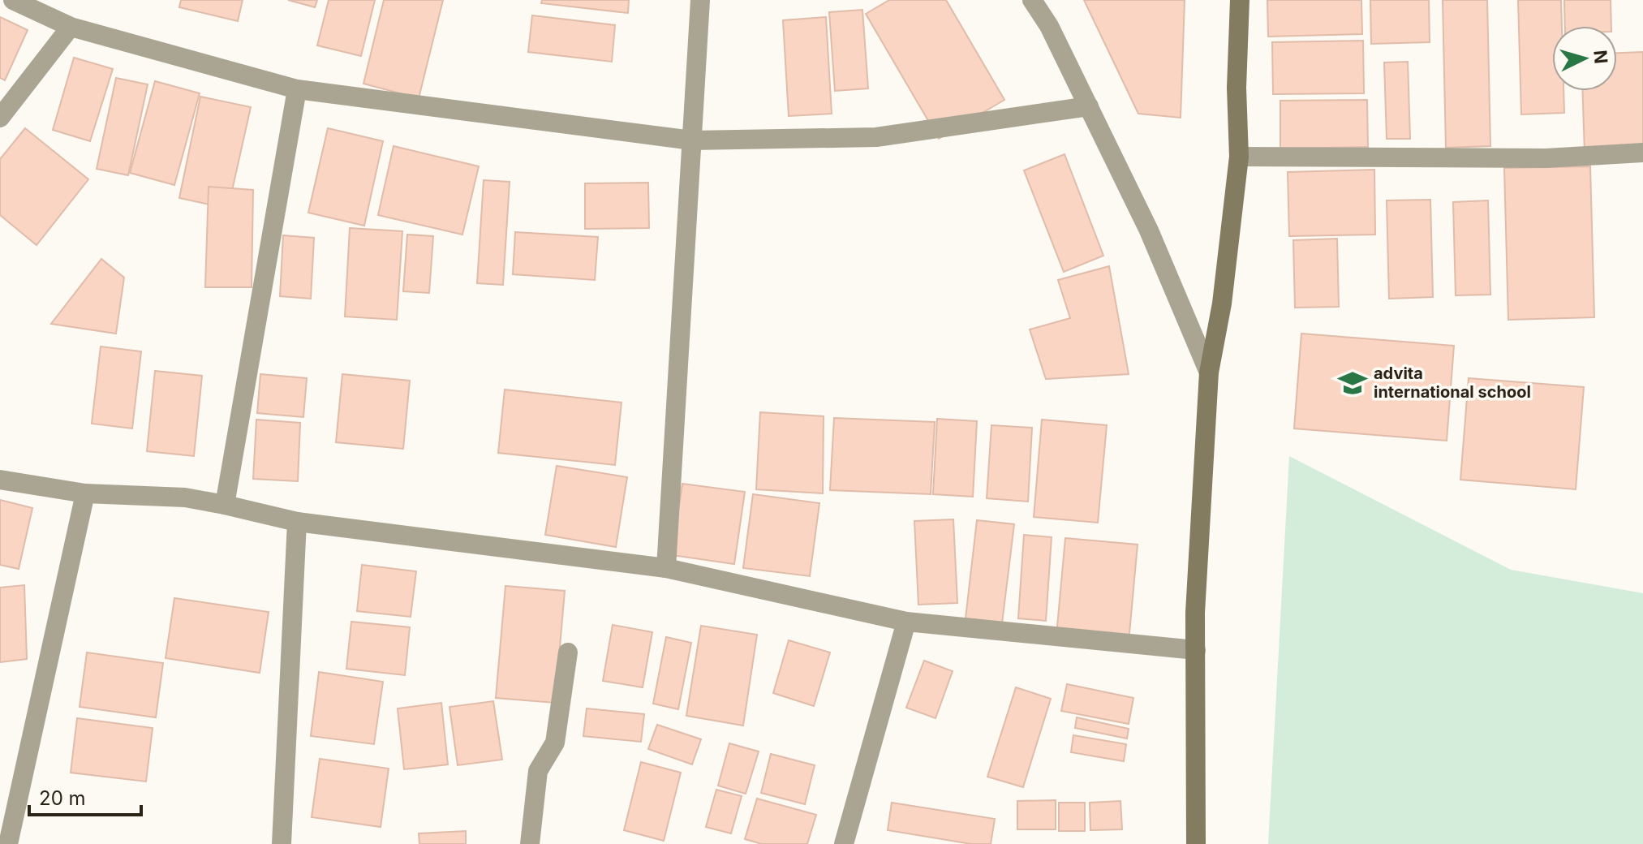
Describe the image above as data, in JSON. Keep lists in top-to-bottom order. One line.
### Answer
{"places":{"school or university":["advita international school"]},"scale_bar":"20 m","north":"right"}
